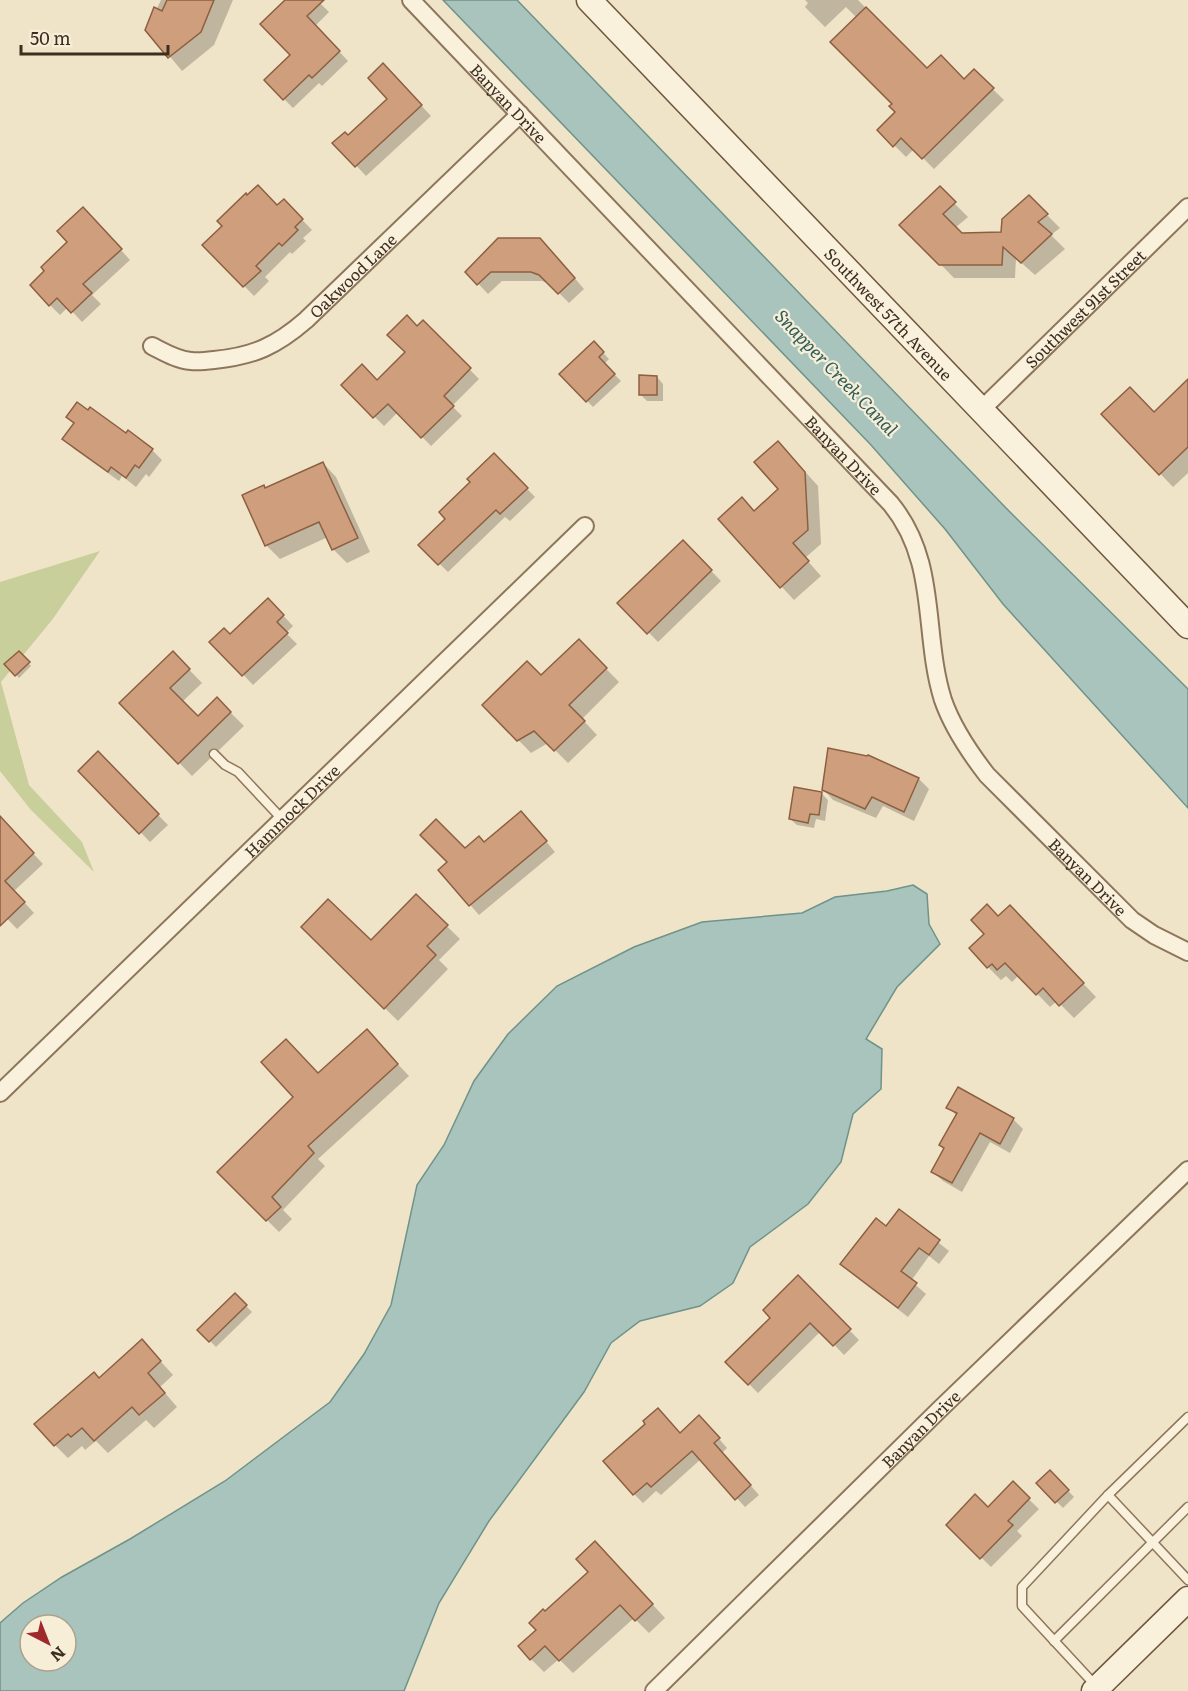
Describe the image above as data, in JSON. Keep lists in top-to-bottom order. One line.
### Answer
{"streets":{"main road":["Southwest 57th Avenue"],"street":["Banyan Drive","Oakwood Lane","Southwest 91st Street","Hammock Drive"]},"crossings":[["Banyan Drive","Oakwood Lane"],["Southwest 91st Street","Southwest 57th Avenue"]],"water":["Snapper Creek Canal"],"scale_bar":"50 m","north":"bottom right"}
